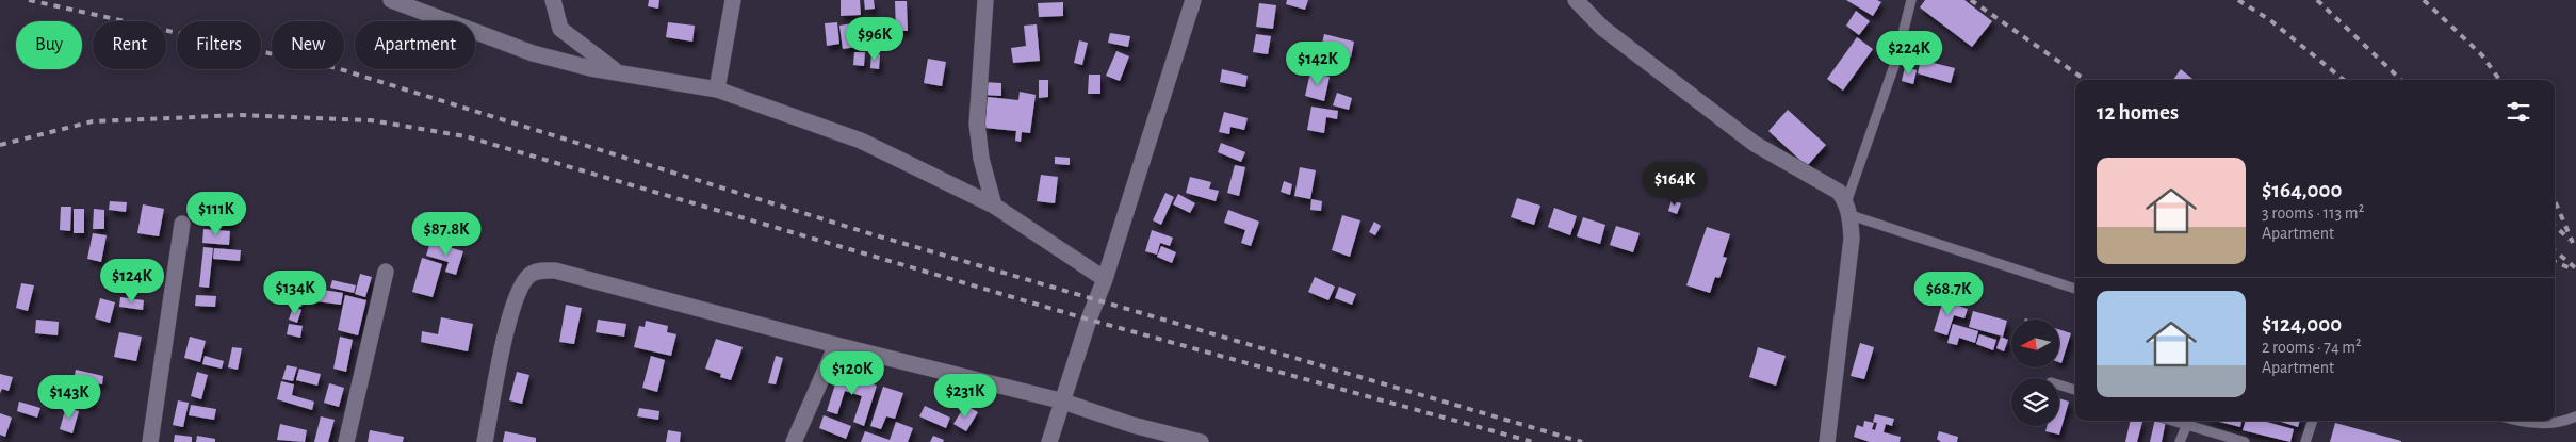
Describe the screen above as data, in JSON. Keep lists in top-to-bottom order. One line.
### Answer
{"north":"left","page":{"price":["$96K","$224K","$142K","$164K","$111K","$87.8K","$124K","$134K","$68.7K","$120K","$231K","$143K"],"chip":["Buy","Rent","Filters","New","Apartment"],"heading":"12 homes","list":[{"name":"$164,000","note":"3 rooms · 113 m² · Apartment"},{"name":"$124,000","note":"2 rooms · 74 m² · Apartment"}]}}
